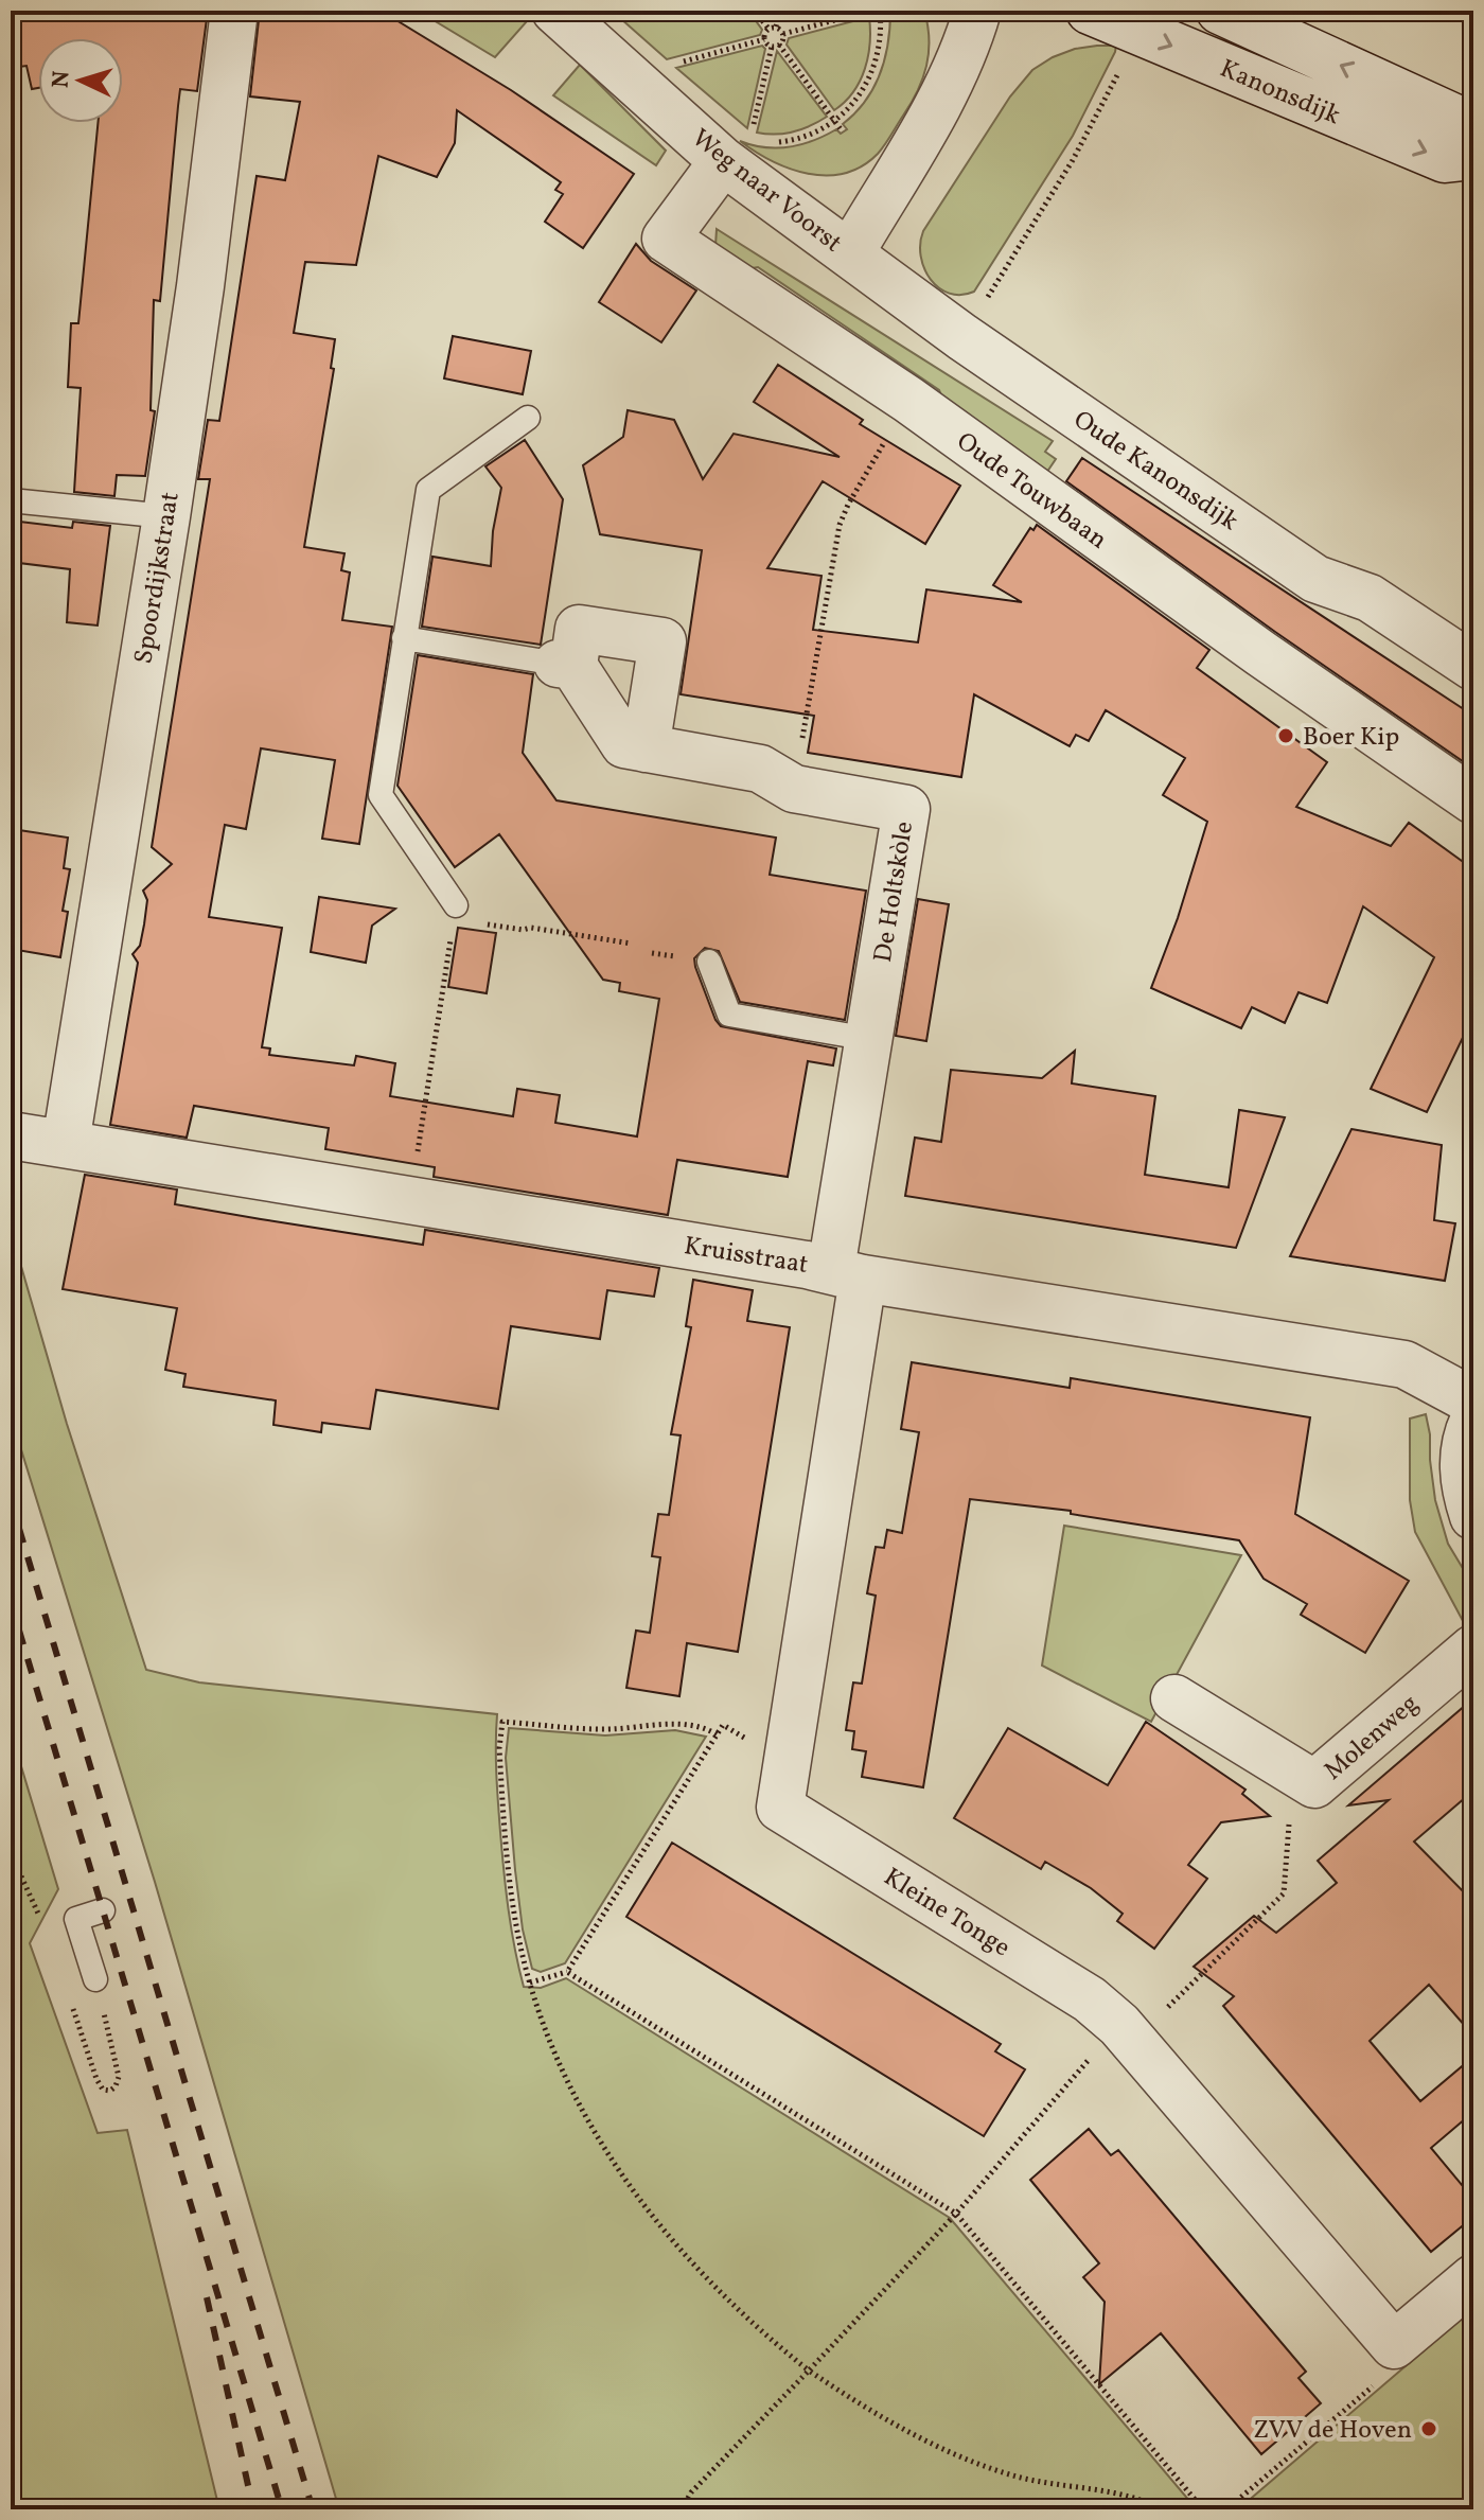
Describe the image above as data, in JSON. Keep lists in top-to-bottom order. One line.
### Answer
{"streets":{"street":["Kanonsdijk","Weg naar Voorst","Oude Kanonsdijk","Oude Touwbaan","Spoordijkstraat","De Holtskòle","Kruisstraat","Molenweg","Kleine Tonge"]},"crossings":[["Weg naar Voorst","Oude Kanonsdijk"],["Weg naar Voorst","Oude Touwbaan"],["Spoordijkstraat","Kruisstraat"],["De Holtskòle","Kruisstraat"],["De Holtskòle","Kleine Tonge"],["Kruisstraat","Kleine Tonge"]],"places":["Boer Kip","ZVV de Hoven"],"north":"left"}
